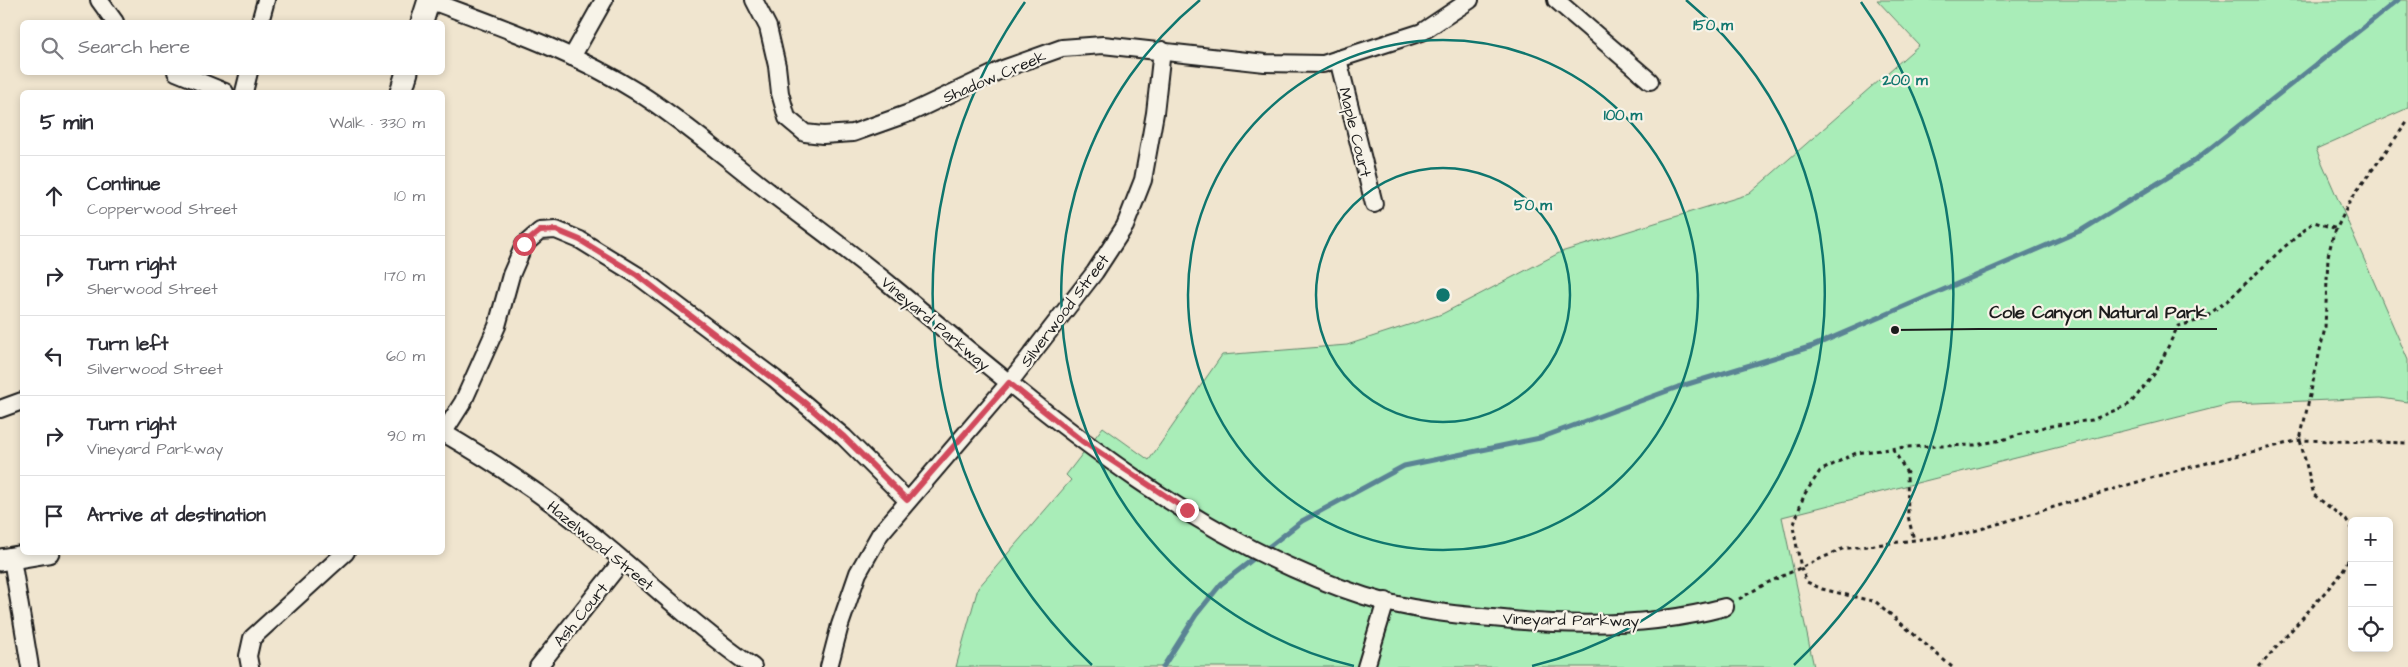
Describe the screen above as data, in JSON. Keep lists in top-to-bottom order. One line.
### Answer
{"streets":{"street":["Shadow Creek","Maple Court","Silverwood Street","Vineyard Parkway","Hazelwood Street","Ash Court"]},"crossings":[["Shadow Creek","Maple Court"],["Shadow Creek","Silverwood Street"],["Silverwood Street","Vineyard Parkway"],["Hazelwood Street","Ash Court"]],"places":["Cole Canyon Natural Park"],"page":{"search":"Search here","heading":["5 min","Walk · 330 m"],"list":[["Continue","Copperwood Street","10 m"],["Turn right","Sherwood Street","170 m"],["Turn left","Silverwood Street","60 m"],["Turn right","Vineyard Parkway","90 m"],"Arrive at destination"],"map_buttons":["+","−"]},"rings":["150 m","200 m","100 m","50 m"]}
